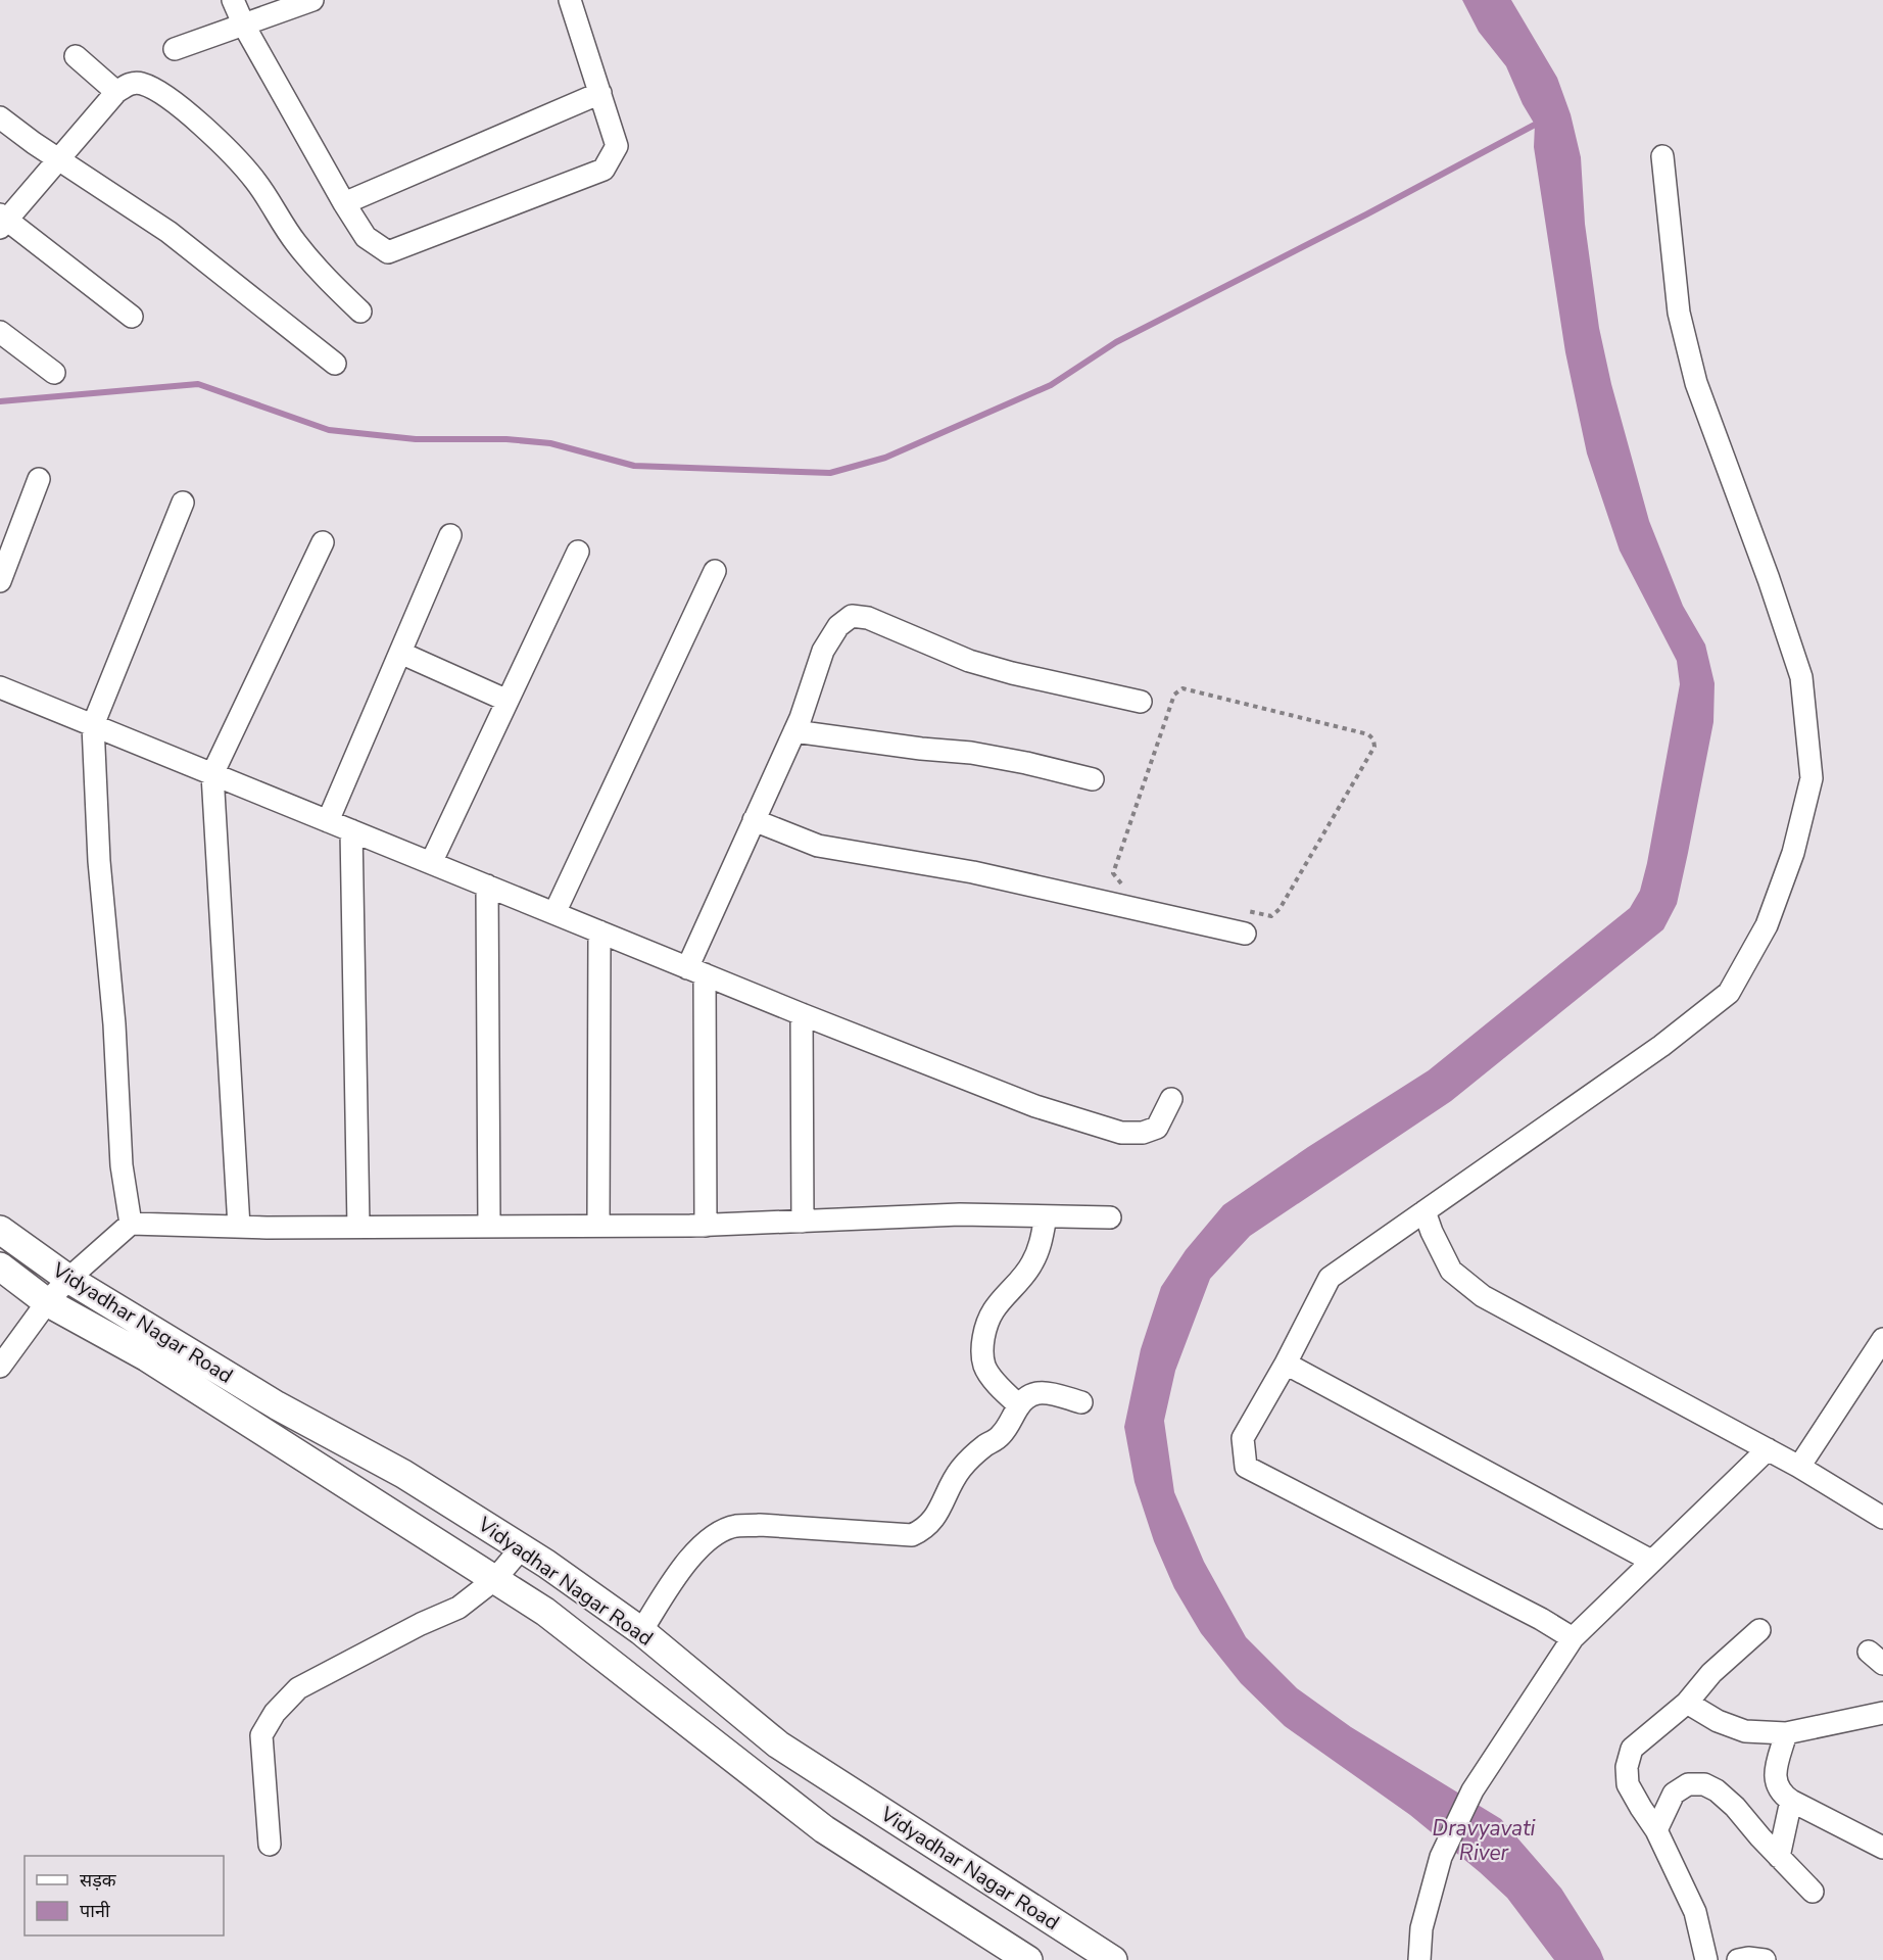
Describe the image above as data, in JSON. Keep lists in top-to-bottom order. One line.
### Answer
{"streets":{"main road":["Vidyadhar Nagar Road"]},"water":["Dravyavati River"],"legend":["सड़क","पानी"]}
